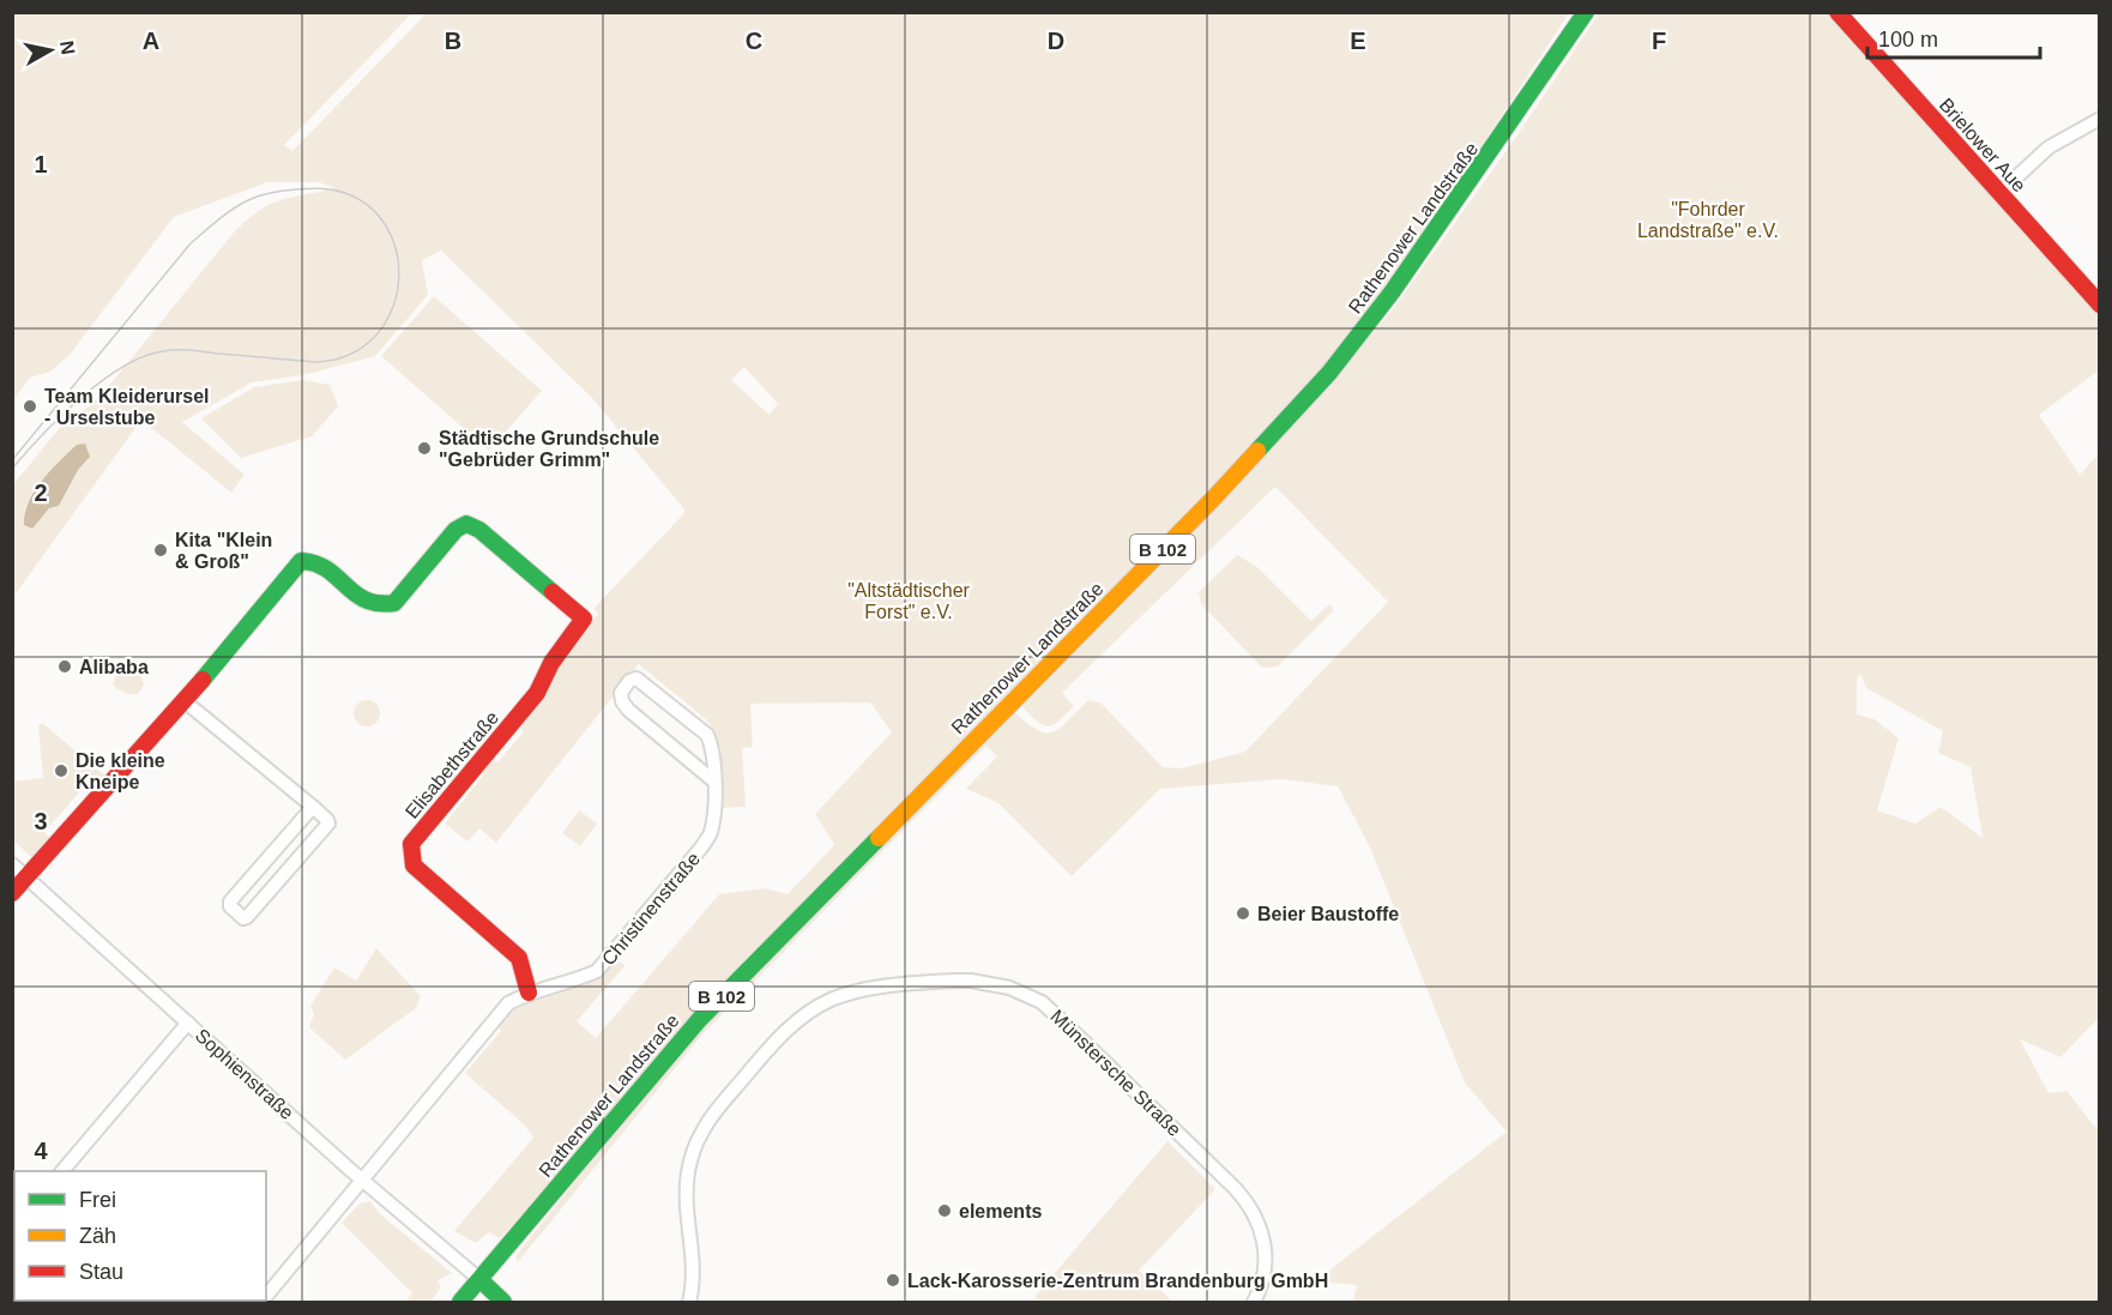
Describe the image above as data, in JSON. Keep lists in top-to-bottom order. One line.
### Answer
{"streets":{"street":["Brielower Aue","Rathenower Landstraße","B 102","Elisabethstraße","Christinenstraße","Münstersche Straße","Sophienstraße"]},"crossings":[["Rathenower Landstraße","Sophienstraße"],["Elisabethstraße","Christinenstraße"],["Christinenstraße","Sophienstraße"]],"parks":["\"Fohrder Landstraße\" e.V.","\"Altstädtischer Forst\" e.V."],"places":["Team Kleiderursel - Urselstube","Städtische Grundschule \"Gebrüder Grimm\"","Kita \"Klein & Groß\"","Alibaba","Die kleine Kneipe","Beier Baustoffe","elements","Lack-Karosserie-Zentrum Brandenburg GmbH"],"legend":["Frei","Zäh","Stau"],"scale_bar":"100 m","north":"right","grid":{"columns":["A","B","C","D","E","F"],"rows":["1","2","3","4"]}}
